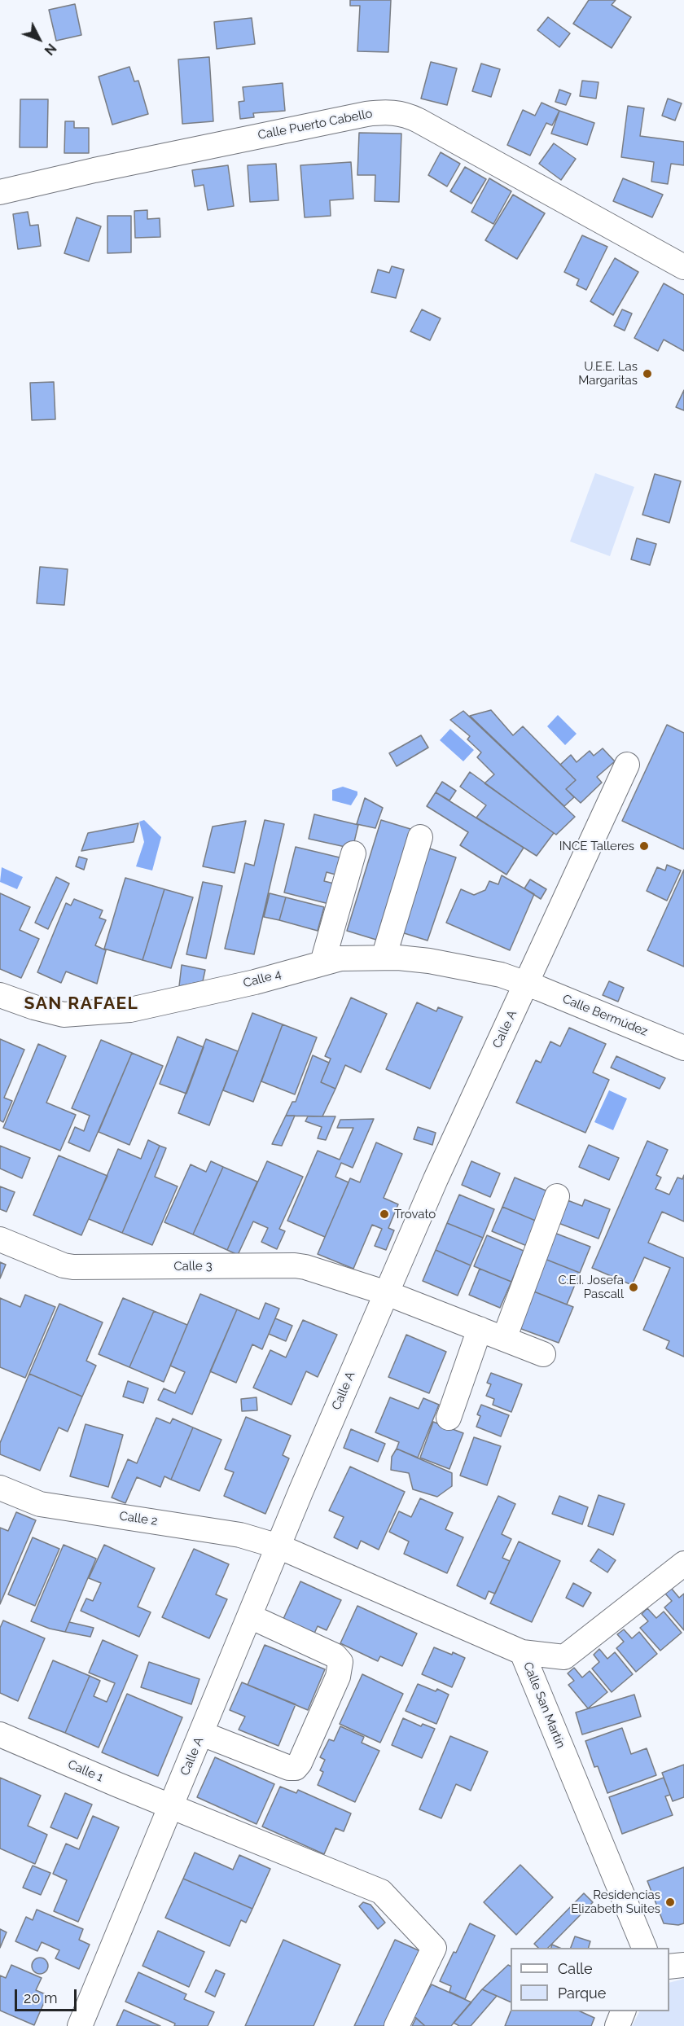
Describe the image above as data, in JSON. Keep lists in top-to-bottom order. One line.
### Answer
{"streets":{"street":["Calle Puerto Cabello","Calle 4","Calle Bermúdez","Calle A","Calle 3","Calle 2","Calle San Martín","Calle 1"]},"crossings":[["Calle 4","Calle Bermúdez"],["Calle 4","Calle A"],["Calle Bermúdez","Calle A"],["Calle A","Calle 3"],["Calle A","Calle 2"],["Calle A","Calle San Martín"],["Calle A","Calle 1"],["Calle 2","Calle San Martín"]],"districts":["SAN RAFAEL"],"places":["U.E.E. Las Margaritas","INCE Talleres","Trovato","C.E.I. Josefa Pascall","Residencias Elizabeth Suites"],"legend":["Calle","Parque"],"scale_bar":"20 m","north":"bottom right"}
